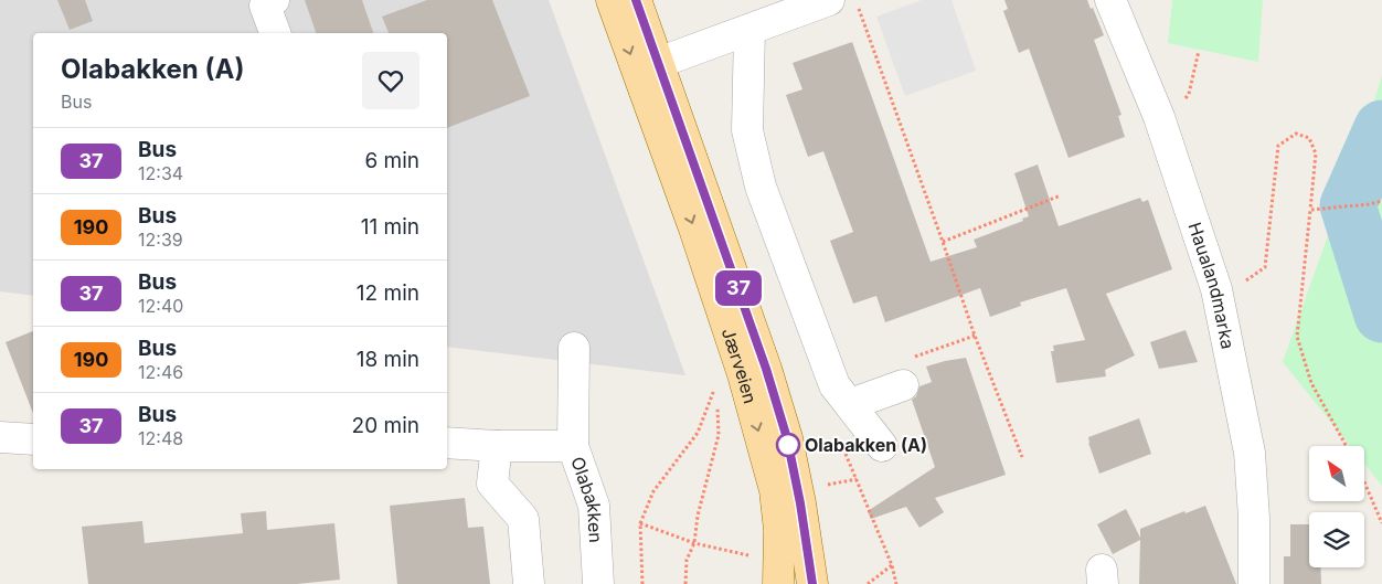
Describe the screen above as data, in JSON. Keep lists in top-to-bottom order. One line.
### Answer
{"streets":{"main road":["Jærveien"],"street":["Haualandmarka","Olabakken"]},"places":["Olabakken (A)"],"lines":["bus line 37"],"north":"top left","page":{"on_map":"37","heading":["Olabakken (A)","Bus"],"list":[{"mark":"37","name":"Bus","note":"12:34","value":"6 min"},{"mark":"190","name":"Bus","note":"12:39","value":"11 min"},{"mark":"37","name":"Bus","note":"12:40","value":"12 min"},{"mark":"190","name":"Bus","note":"12:46","value":"18 min"},{"mark":"37","name":"Bus","note":"12:48","value":"20 min"}]}}
